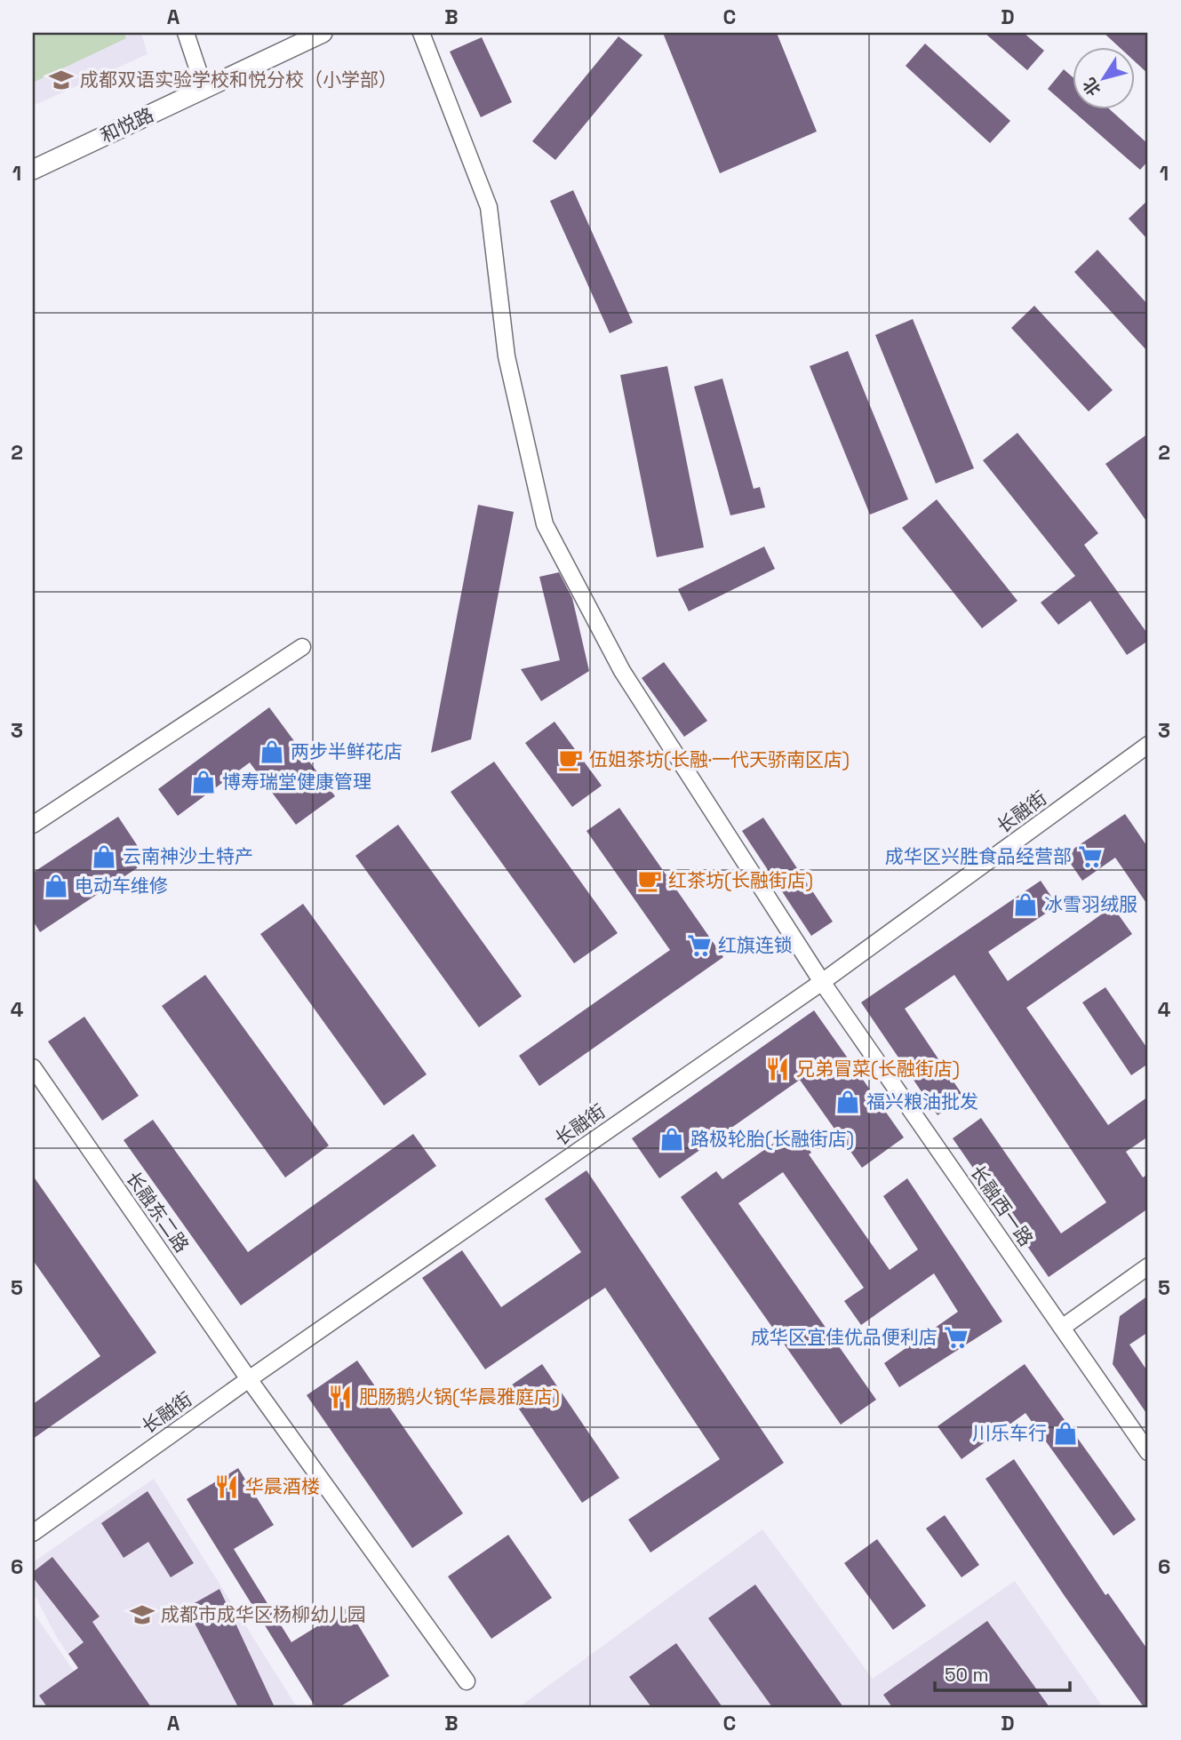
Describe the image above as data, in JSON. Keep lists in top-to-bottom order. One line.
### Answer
{"streets":{"street":["和悦路","长融街","长融西一路","长融东二路"]},"crossings":[["长融街","长融西一路"],["长融街","长融东二路"]],"places":{"school or university":["成都双语实验学校和悦分校（小学部）","成都市成华区杨柳幼儿园"],"shop":["两步半鲜花店","博寿瑞堂健康管理","云南神沙土特产","电动车维修","冰雪羽绒服","福兴粮油批发","路极轮胎(长融街店)","川乐车行"],"cafe":["伍姐茶坊(长融·一代天骄南区店)","红茶坊(长融街店)"],"supermarket":["成华区兴胜食品经营部","红旗连锁","成华区宜佳优品便利店"],"restaurant":["兄弟冒菜(长融街店)","肥肠鹅火锅(华晨雅庭店)","华晨酒楼"]},"scale_bar":"50 m","north":"bottom left","grid":{"columns":["A","B","C","D"],"rows":["1","2","3","4","5","6"]}}
